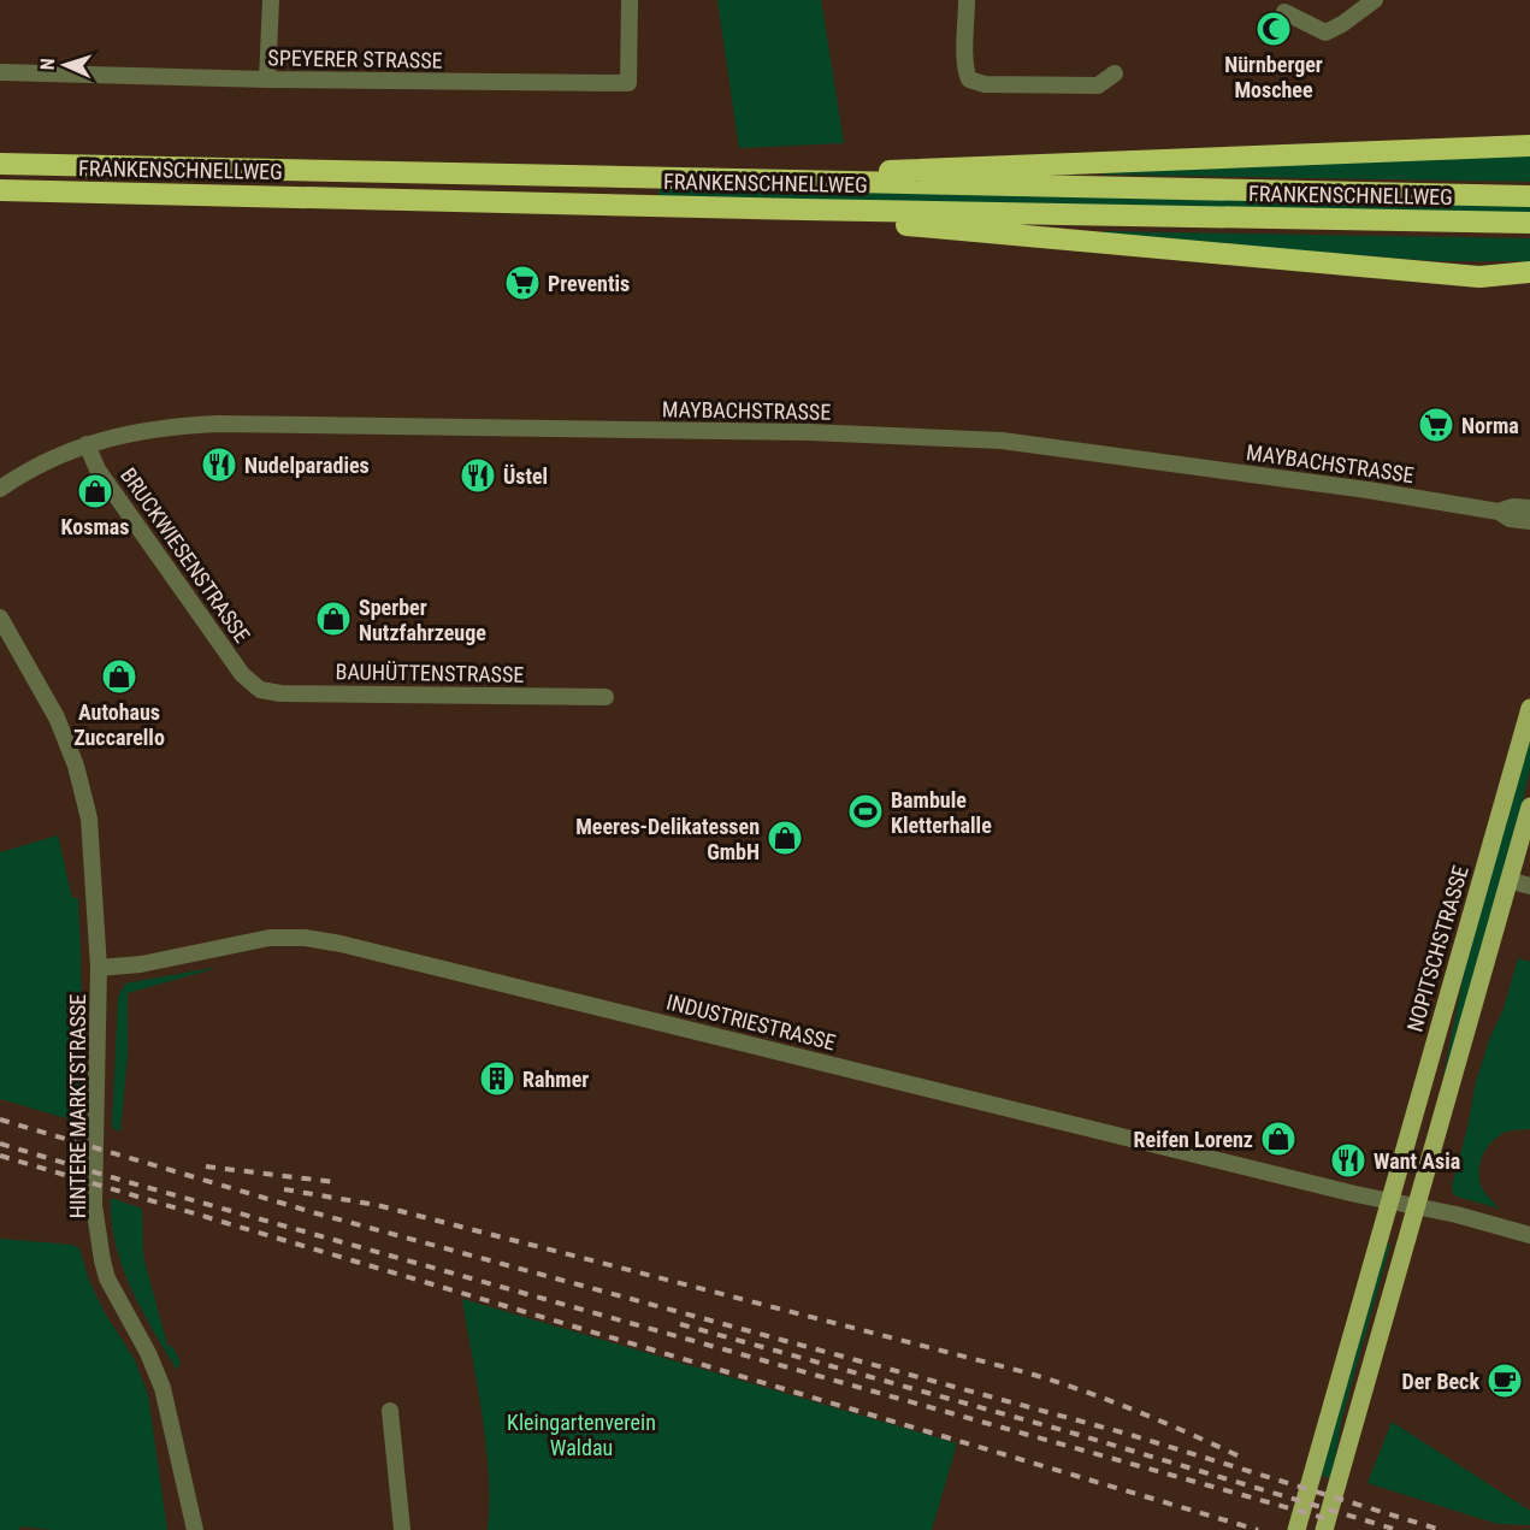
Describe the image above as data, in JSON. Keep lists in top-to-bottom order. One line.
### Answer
{"streets":{"highway":["FRANKENSCHNELLWEG"],"main road":["NOPITSCHSTRASSE"],"street":["SPEYERER STRASSE","MAYBACHSTRASSE","BRUCKWIESENSTRASSE","BAUHÜTTENSTRASSE","INDUSTRIESTRASSE","HINTERE MARKTSTRASSE"]},"crossings":[["MAYBACHSTRASSE","BRUCKWIESENSTRASSE"],["BRUCKWIESENSTRASSE","BAUHÜTTENSTRASSE"],["NOPITSCHSTRASSE","INDUSTRIESTRASSE"],["INDUSTRIESTRASSE","HINTERE MARKTSTRASSE"]],"parks":["Kleingartenverein Waldau"],"places":{"mosque":["Nürnberger Moschee"],"supermarket":["Preventis","Norma"],"restaurant":["Nudelparadies","Üstel","Want Asia"],"shop":["Kosmas","Sperber Nutzfahrzeuge","Autohaus Zuccarello","Meeres-Delikatessen GmbH","Reifen Lorenz"],"sports":["Bambule Kletterhalle"],"building":["Rahmer"],"cafe":["Der Beck"]},"north":"left"}
